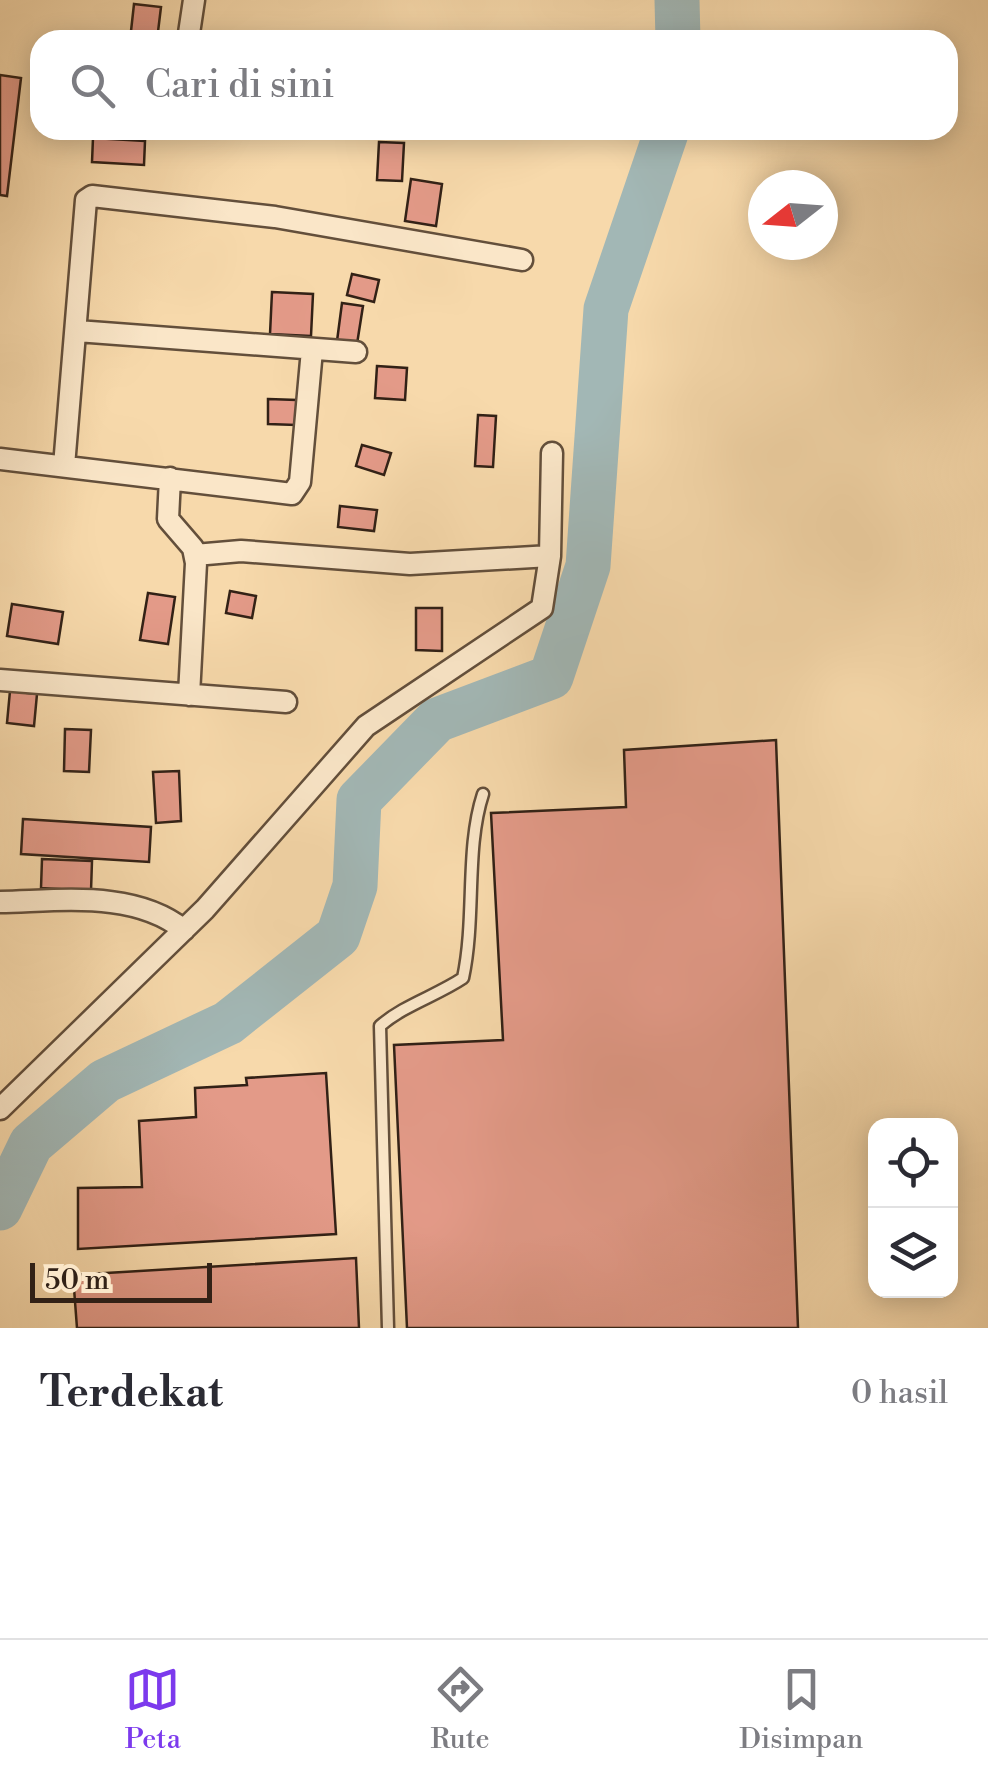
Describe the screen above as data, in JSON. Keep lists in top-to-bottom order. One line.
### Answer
{"scale_bar":"50 m","north":"left","page":{"search":"Cari di sini","scale":"50 m","heading":["Terdekat","0 hasil"],"nav":["Peta","Rute","Disimpan"]}}
